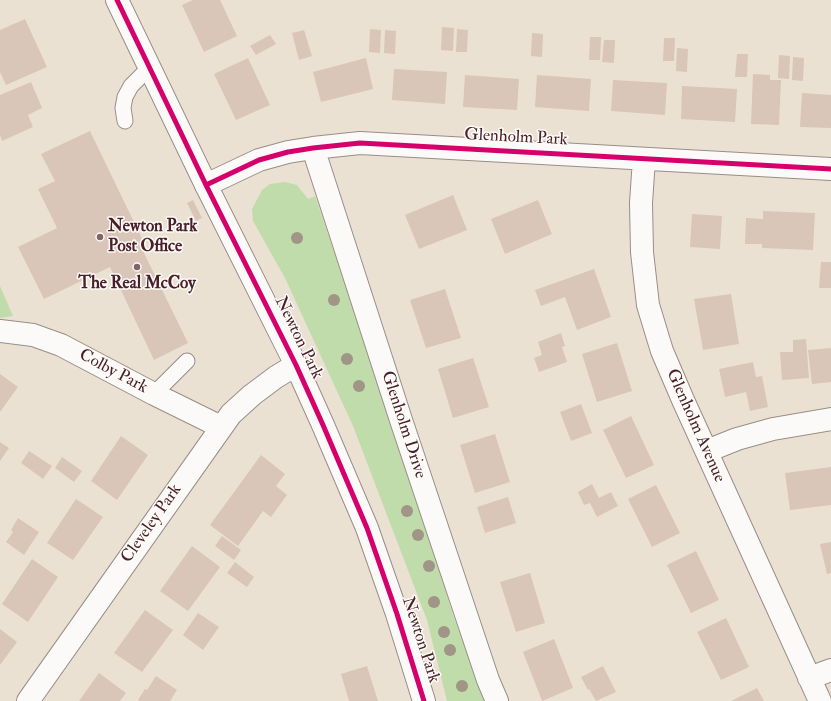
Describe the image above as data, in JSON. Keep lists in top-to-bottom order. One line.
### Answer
{"streets":{"street":["Glenholm Park","Newton Park","Colby Park","Glenholm Drive","Glenholm Avenue","Cleveley Park"]},"crossings":[["Glenholm Park","Newton Park"],["Glenholm Park","Glenholm Drive"],["Glenholm Park","Glenholm Avenue"],["Newton Park","Cleveley Park"],["Colby Park","Cleveley Park"]],"places":["Newton Park Post Office","The Real McCoy"]}
